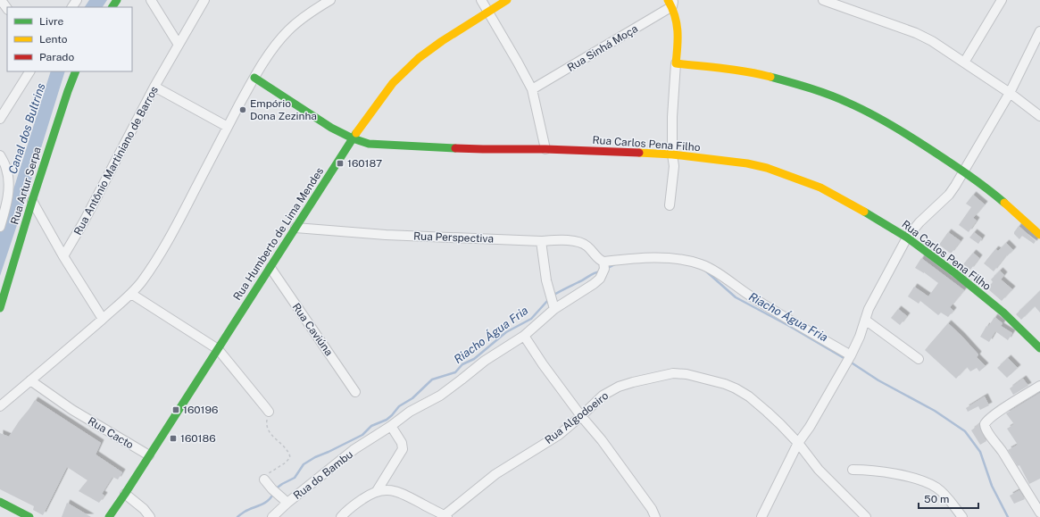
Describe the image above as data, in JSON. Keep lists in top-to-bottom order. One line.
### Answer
{"streets":{"street":["Rua Sinhá Moça","Rua Carlos Pena Filho","Rua Antônio Martiniano de Barros","Rua Artur Serpa","Rua Humberto de Lima Mendes","Rua Perspectiva","Rua Caviúna","Rua Algodoeiro","Rua Cacto","Rua do Bambu"]},"crossings":[["Rua Carlos Pena Filho","Rua Humberto de Lima Mendes"],["Rua Humberto de Lima Mendes","Rua Perspectiva"],["Rua Humberto de Lima Mendes","Rua Caviúna"],["Rua Humberto de Lima Mendes","Rua Cacto"],["Rua Perspectiva","Rua do Bambu"]],"water":["Canal dos Bultrins","Riacho Água Fria"],"places":{"other":["Empório Dona Zezinha"],"transit":["160187","160196","160186"]},"legend":["Livre","Lento","Parado"],"scale_bar":"50 m"}
